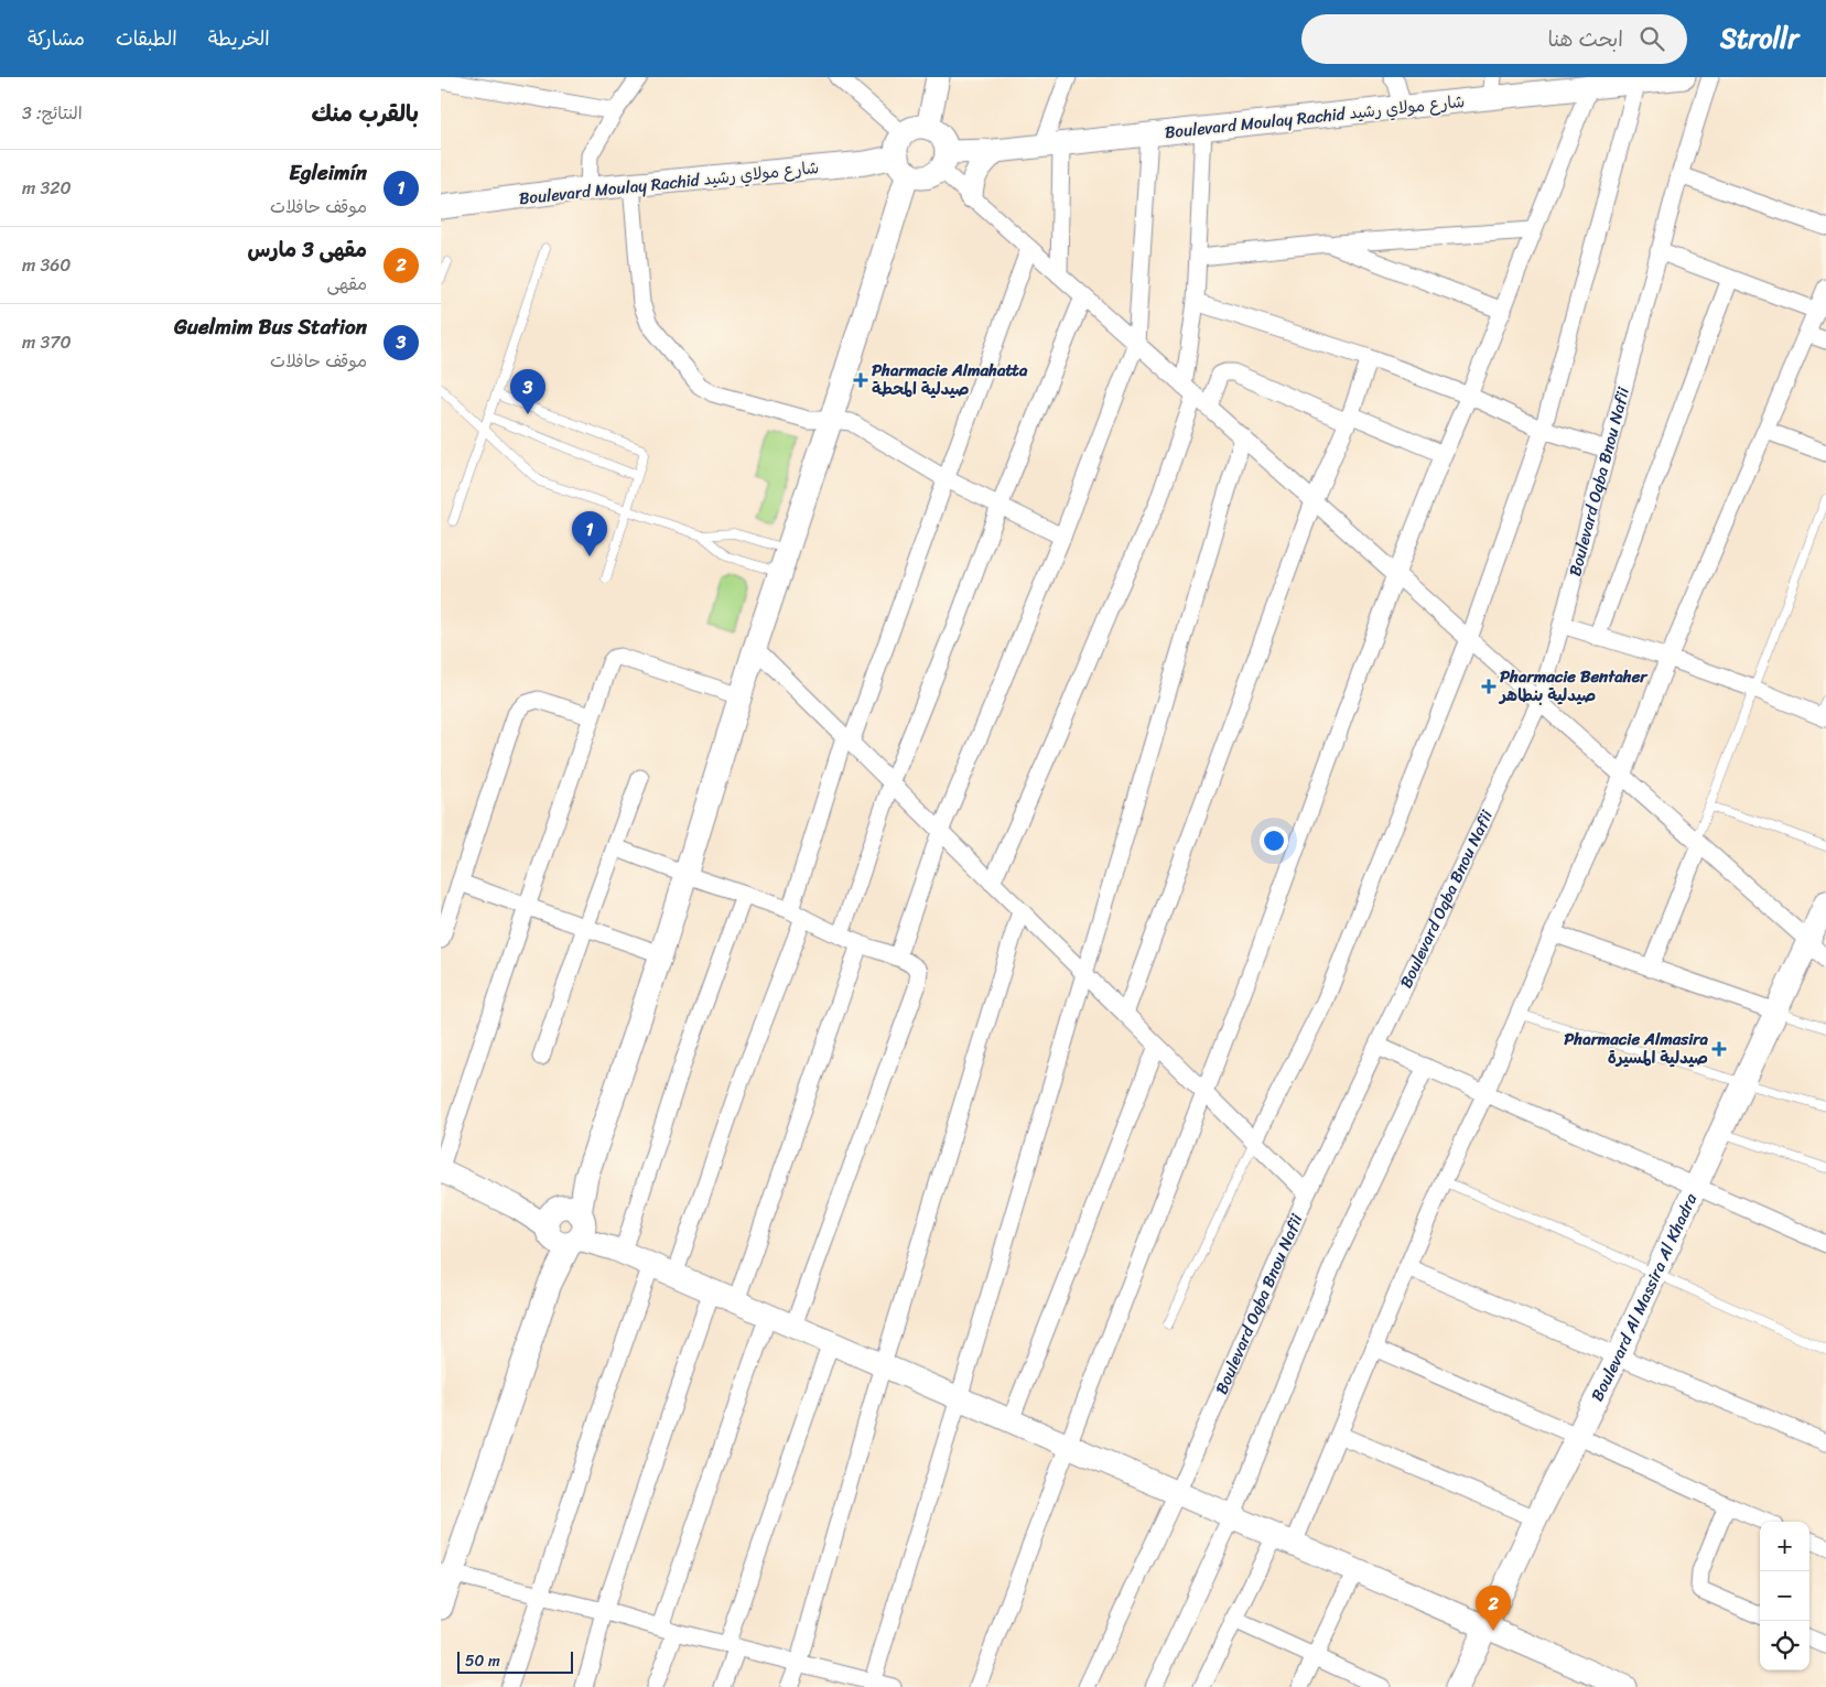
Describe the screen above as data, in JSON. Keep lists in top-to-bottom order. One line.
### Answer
{"streets":{"street":["Boulevard Moulay Rachid شارع مولاي رشيد","Boulevard Oqba Bnou Nafii","Boulevard Al Massira Al Khadra"]},"places":{"health":["Pharmacie Almahatta صيدلية المحطة","Pharmacie Bentaher صيدلية بنطاهر","Pharmacie Almasira صيدلية المسيرة"]},"scale_bar":"50 m","page":{"header":"Strollr","search":"ابحث هنا","nav":["الخريطة","الطبقات","مشاركة"],"heading":["بالقرب منك","النتائج: 3"],"list":[{"mark":"1","name":"Egleimín","note":"موقف حافلات","value":"320 m"},{"mark":"2","name":"مقهى 3 مارس","note":"مقهى","value":"360 m"},{"mark":"3","name":"Guelmim Bus Station","note":"موقف حافلات","value":"370 m"}],"pins":["3","1","2"],"map_buttons":["+","−"],"scale":"50 m"}}
